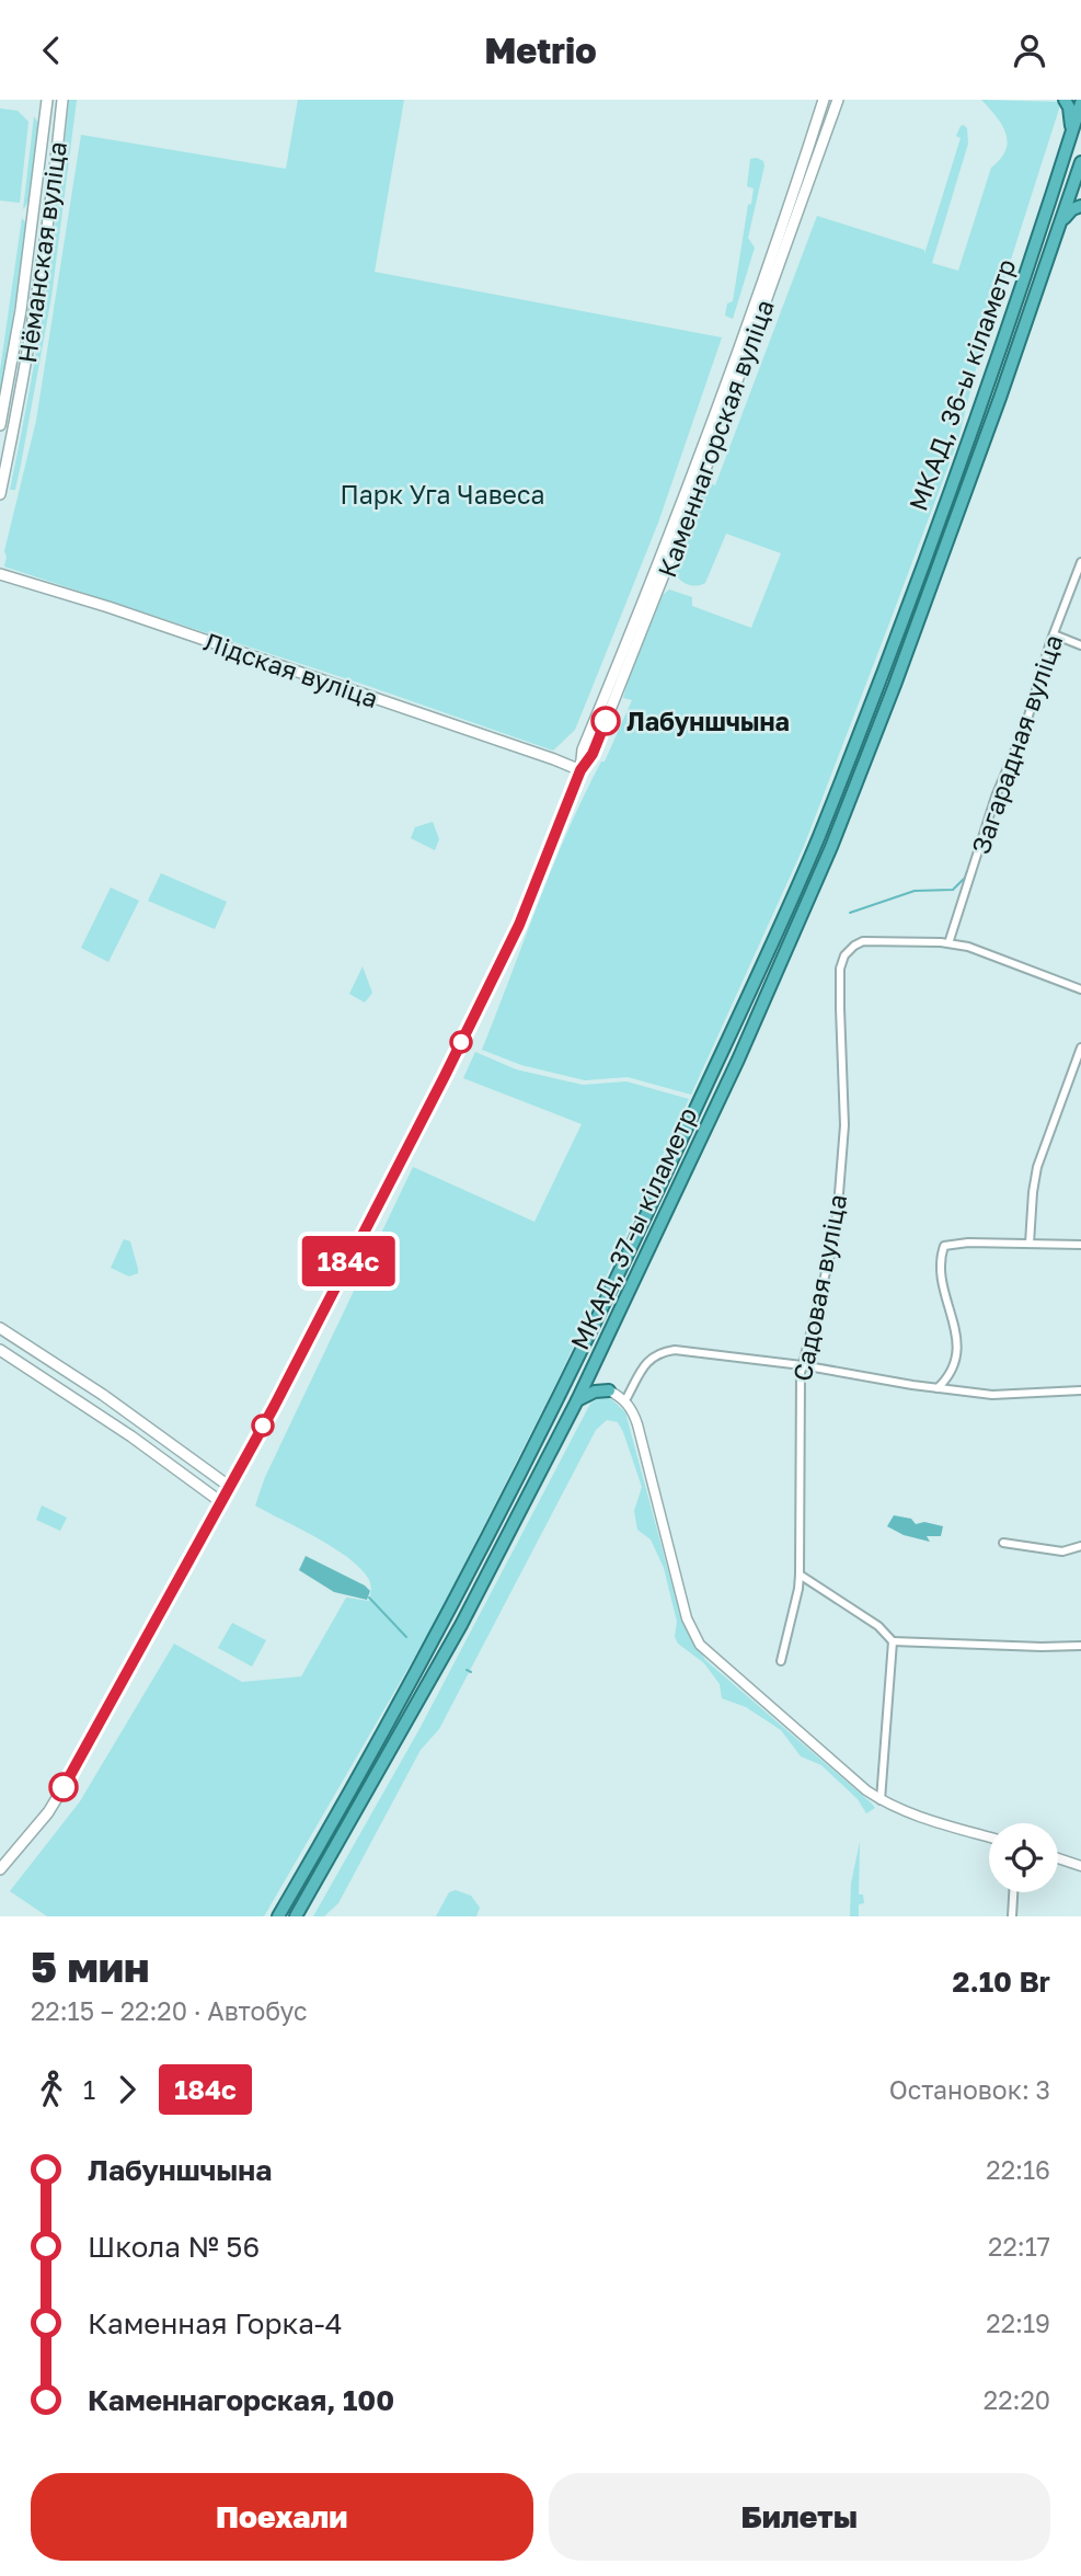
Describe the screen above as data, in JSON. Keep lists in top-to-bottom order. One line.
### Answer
{"streets":{"highway":["МКАД, 36-ы кіламетр","МКАД, 37-ы кіламетр"],"main road":["Нёманская вуліца","Каменнагорская вуліца","Лідская вуліца"],"street":["Загарадная вуліца","Садовая вуліца"]},"crossings":[["МКАД, 36-ы кіламетр","МКАД, 37-ы кіламетр"],["Каменнагорская вуліца","Лідская вуліца"],["Загарадная вуліца","Садовая вуліца"]],"parks":["Парк Уга Чавеса"],"places":["Лабуншчына"],"lines":["bus line 184с"],"page":{"header":"Metrio","on_map":"184с","heading":["5 мин","22:15 – 22:20 · Автобус","2.10 Br"],"legs":["1","184с","Остановок: 3"],"list":[{"name":"Лабуншчына","value":"22:16"},{"name":"Школа № 56","value":"22:17"},{"name":"Каменная Горка-4","value":"22:19"},{"name":"Каменнагорская, 100","value":"22:20"}],"buttons":["Поехали","Билеты"]}}
